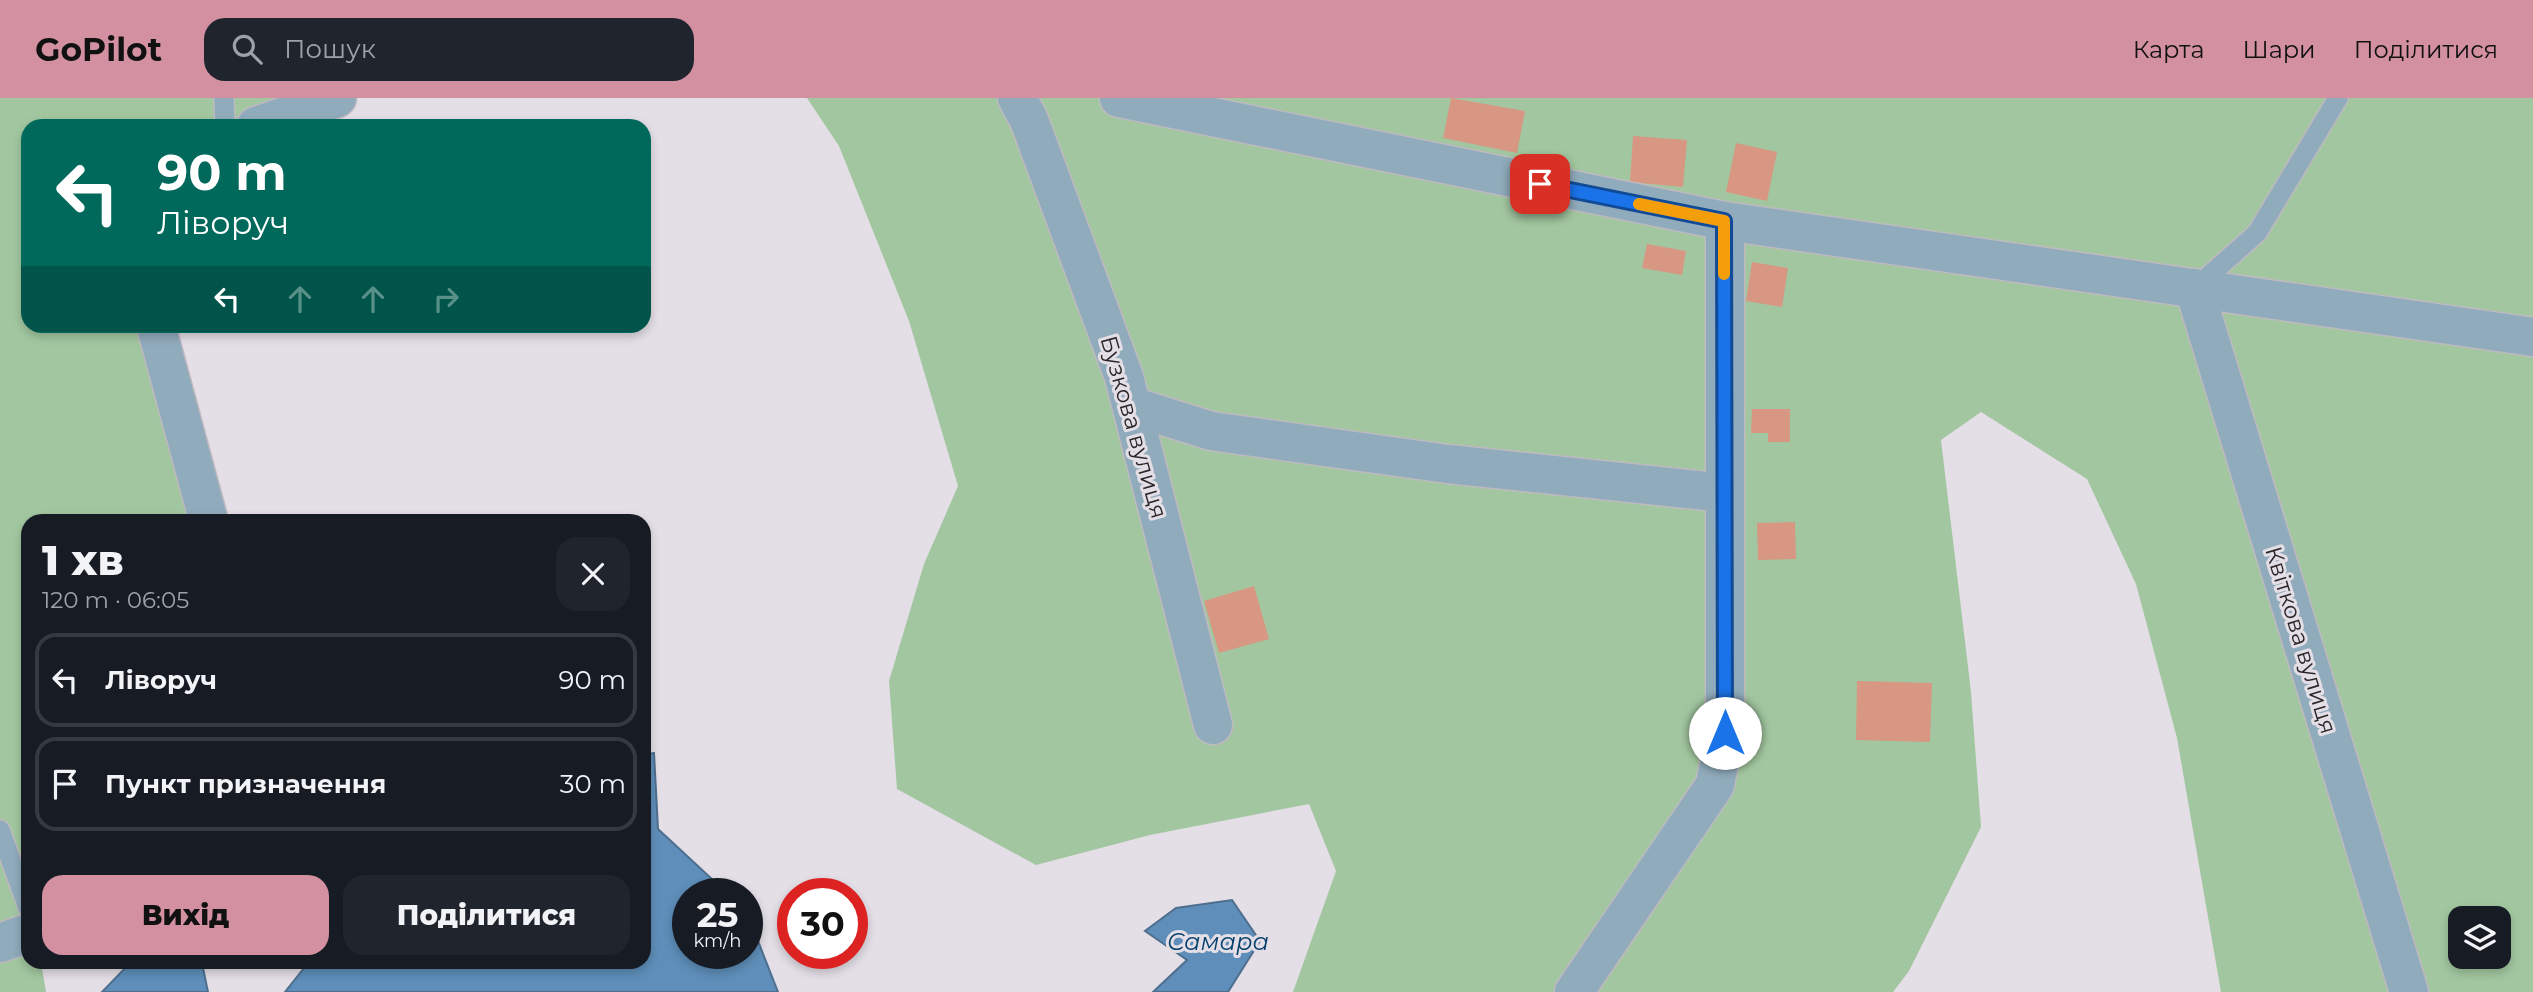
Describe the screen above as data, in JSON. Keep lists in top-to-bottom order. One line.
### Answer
{"streets":{"street":["Бузкова вулиця","Квіткова вулиця"]},"water":["Самара"],"page":{"header":"GoPilot","search":"Пошук","nav":["Карта","Шари","Поділитися"],"turn":["90 m","Ліворуч"],"heading":["1 хв","120 m · 06:05"],"list":[{"name":"Ліворуч","value":"90 m"},{"name":"Пункт призначення","value":"30 m"}],"buttons":["Вихід","Поділитися"],"speed":"25 km/h","limit":"30"}}
